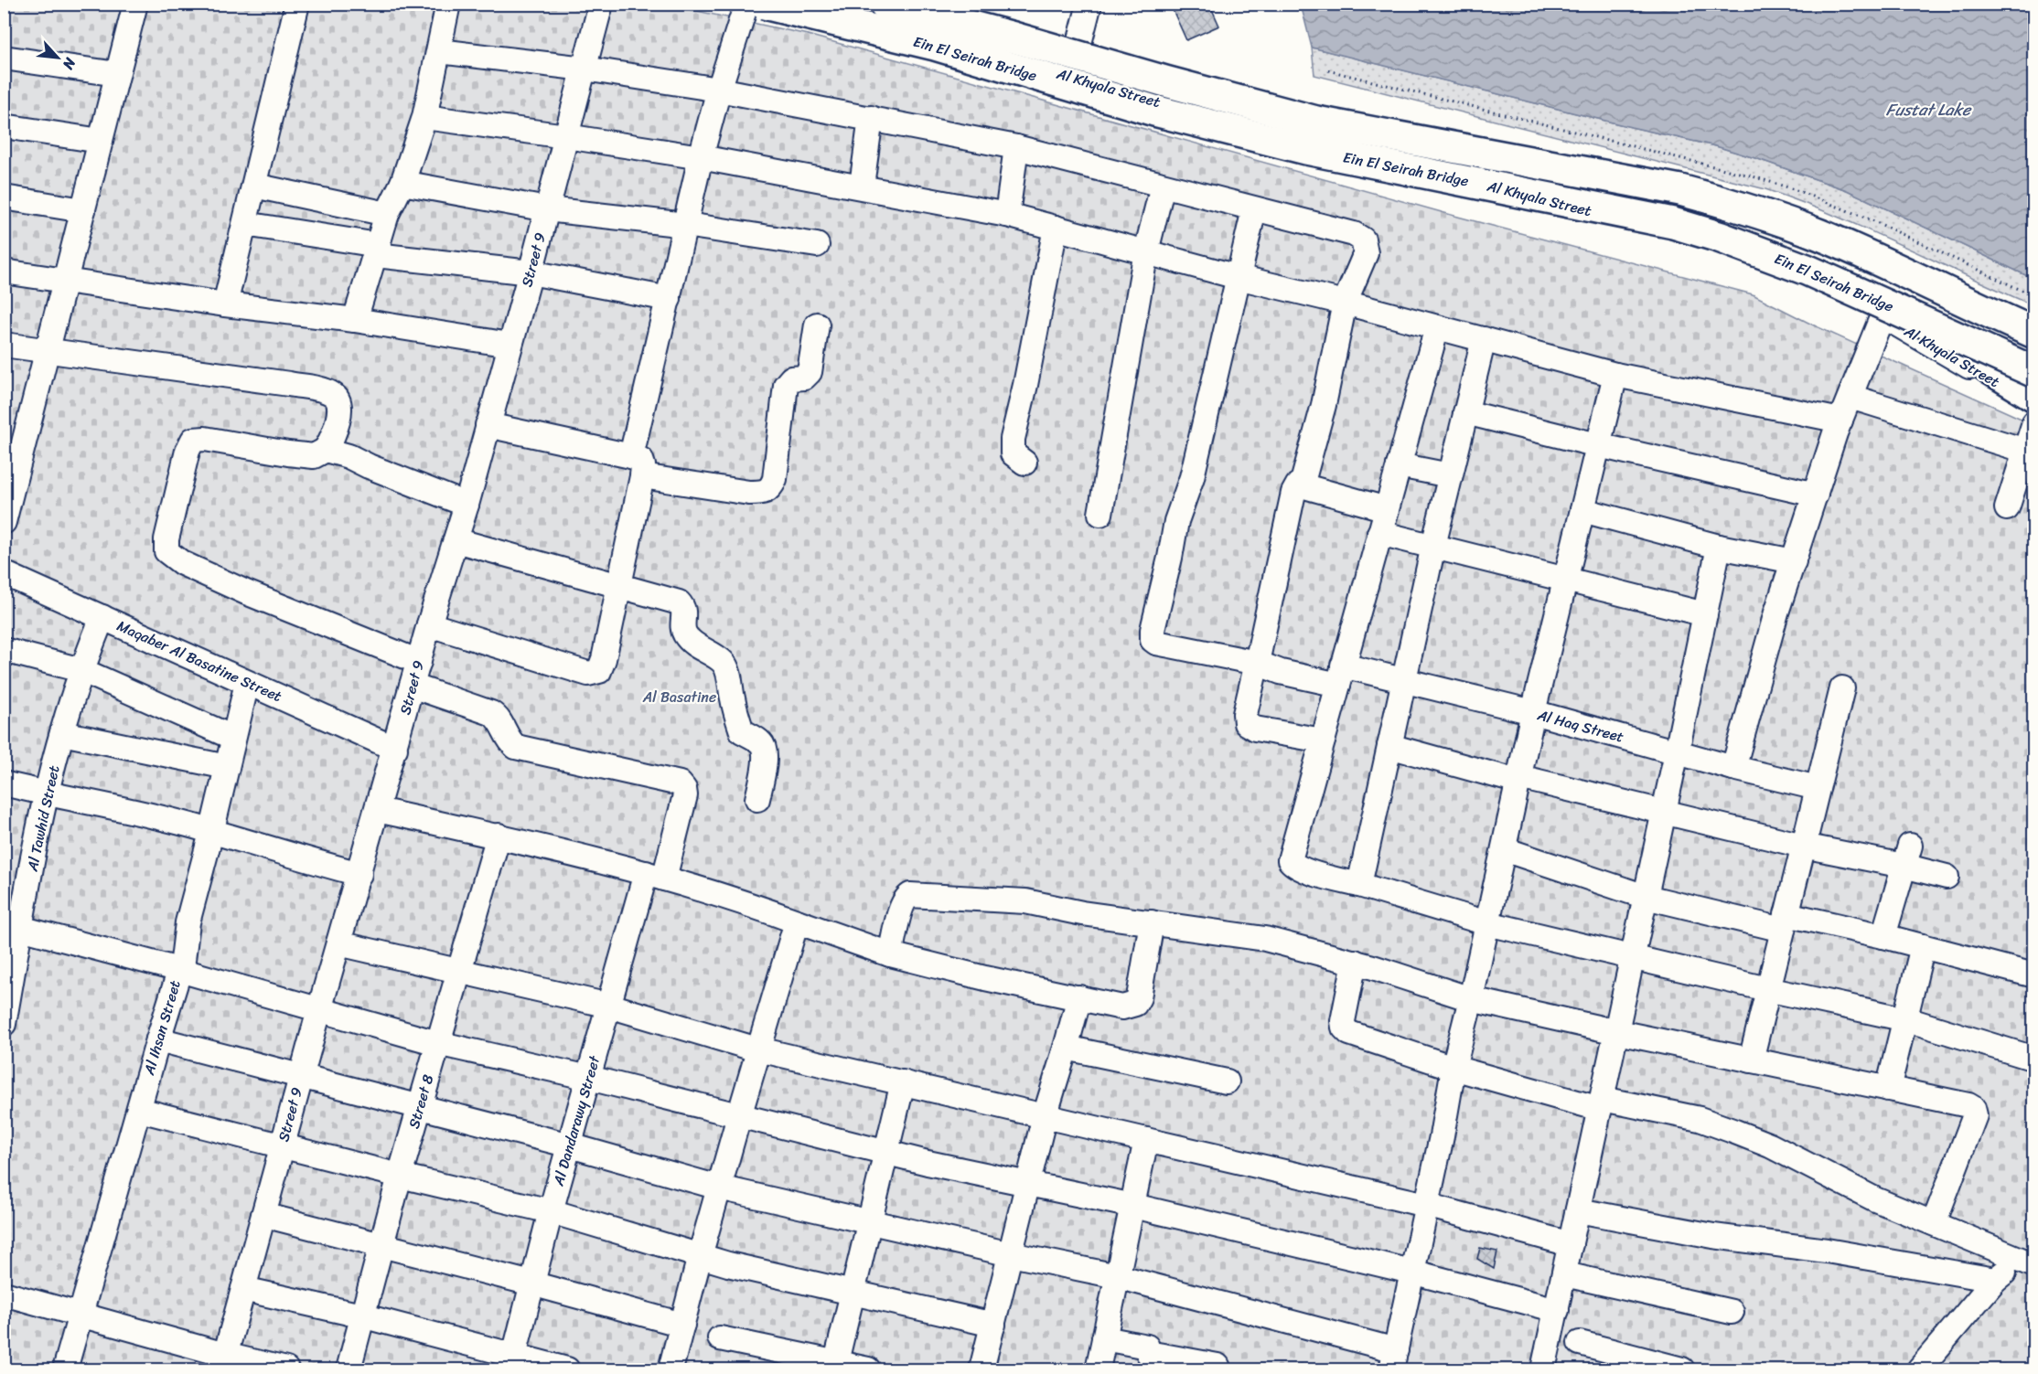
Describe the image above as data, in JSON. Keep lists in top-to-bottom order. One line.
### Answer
{"streets":{"highway":["Ein El Seirah Bridge"],"street":["Al Khyala Street","Street 9","Maqaber Al Basatine Street","Al Haq Street","Al Tawhid Street","Al Ihsan Street","Street 8","Al Dandarawy Street"]},"crossings":[["Ein El Seirah Bridge","Al Khyala Street"],["Street 9","Maqaber Al Basatine Street"],["Street 9","Al Dandarawy Street"],["Maqaber Al Basatine Street","Al Tawhid Street"],["Maqaber Al Basatine Street","Al Ihsan Street"]],"water":["Fustat Lake"],"parks":["Al Basatine"],"north":"bottom right"}
